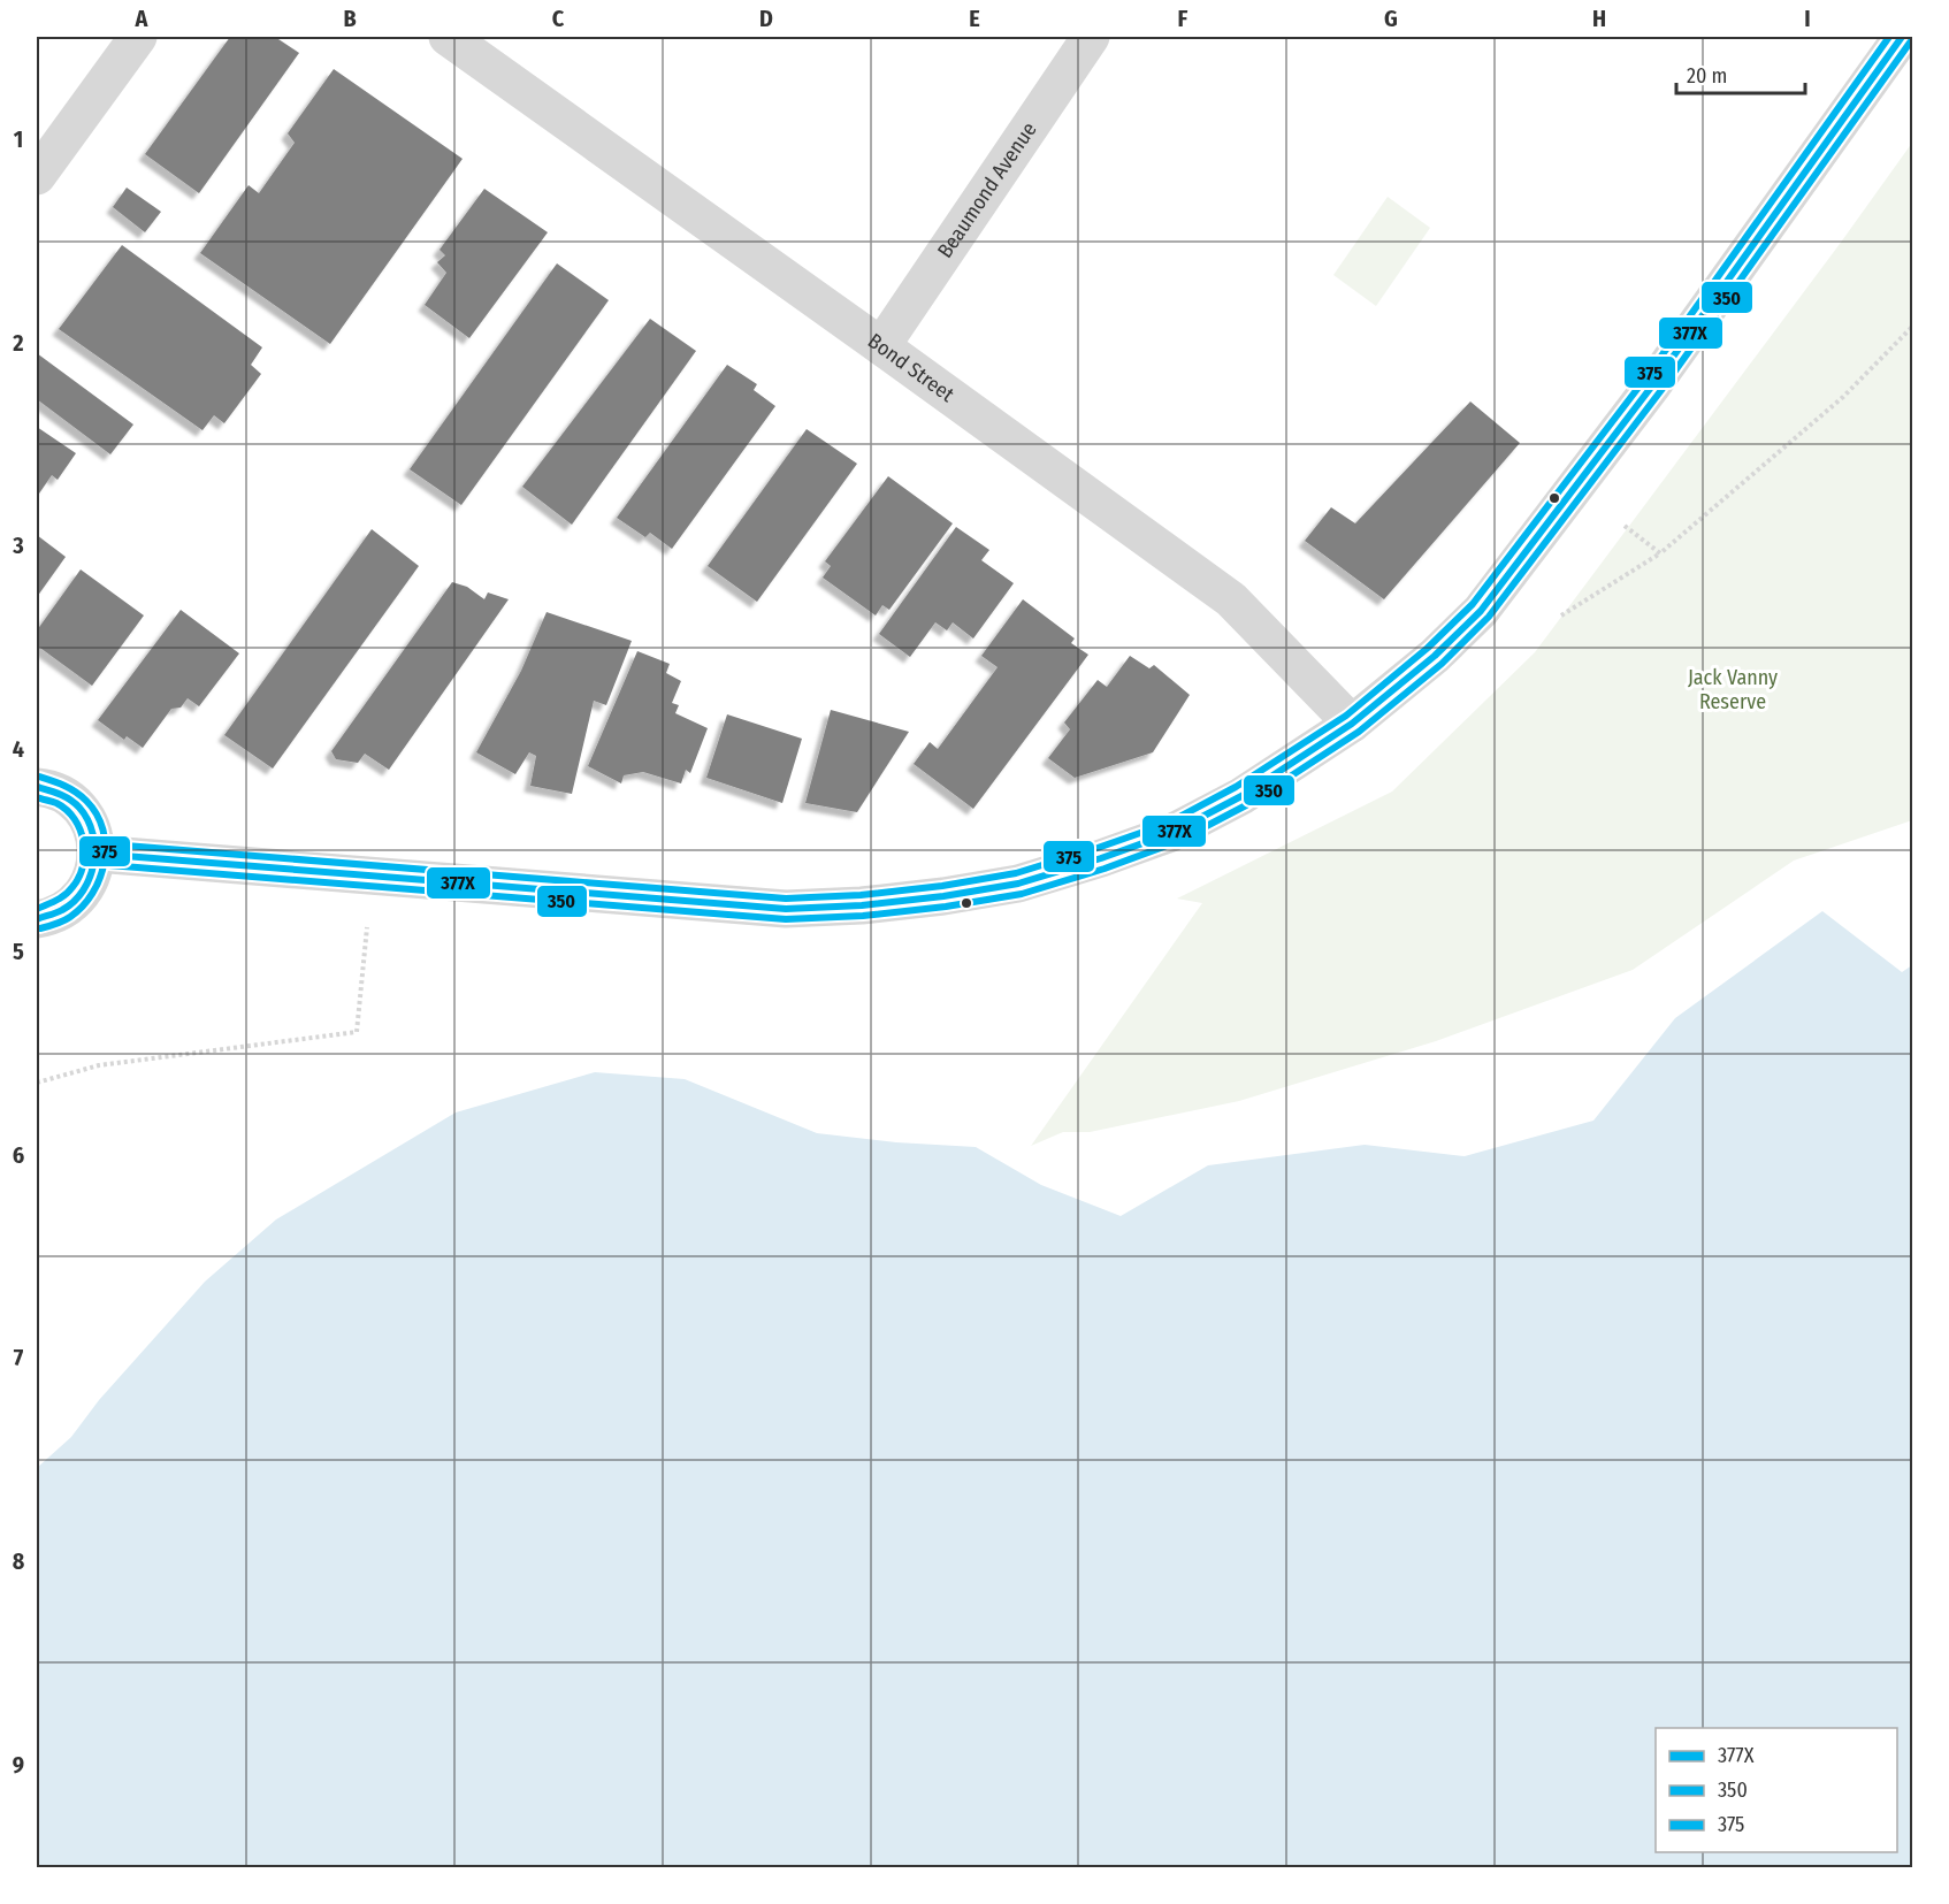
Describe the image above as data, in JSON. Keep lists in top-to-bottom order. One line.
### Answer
{"streets":{"street":["Beaumond Avenue","Bond Street"]},"crossings":[["Beaumond Avenue","Bond Street"]],"parks":["Jack Vanny Reserve"],"lines":["transit line 377X","transit line 375","transit line 350"],"legend":["377X","350","375"],"scale_bar":"20 m","grid":{"columns":["A","B","C","D","E","F","G","H","I"],"rows":["1","2","3","4","5","6","7","8","9"]}}
